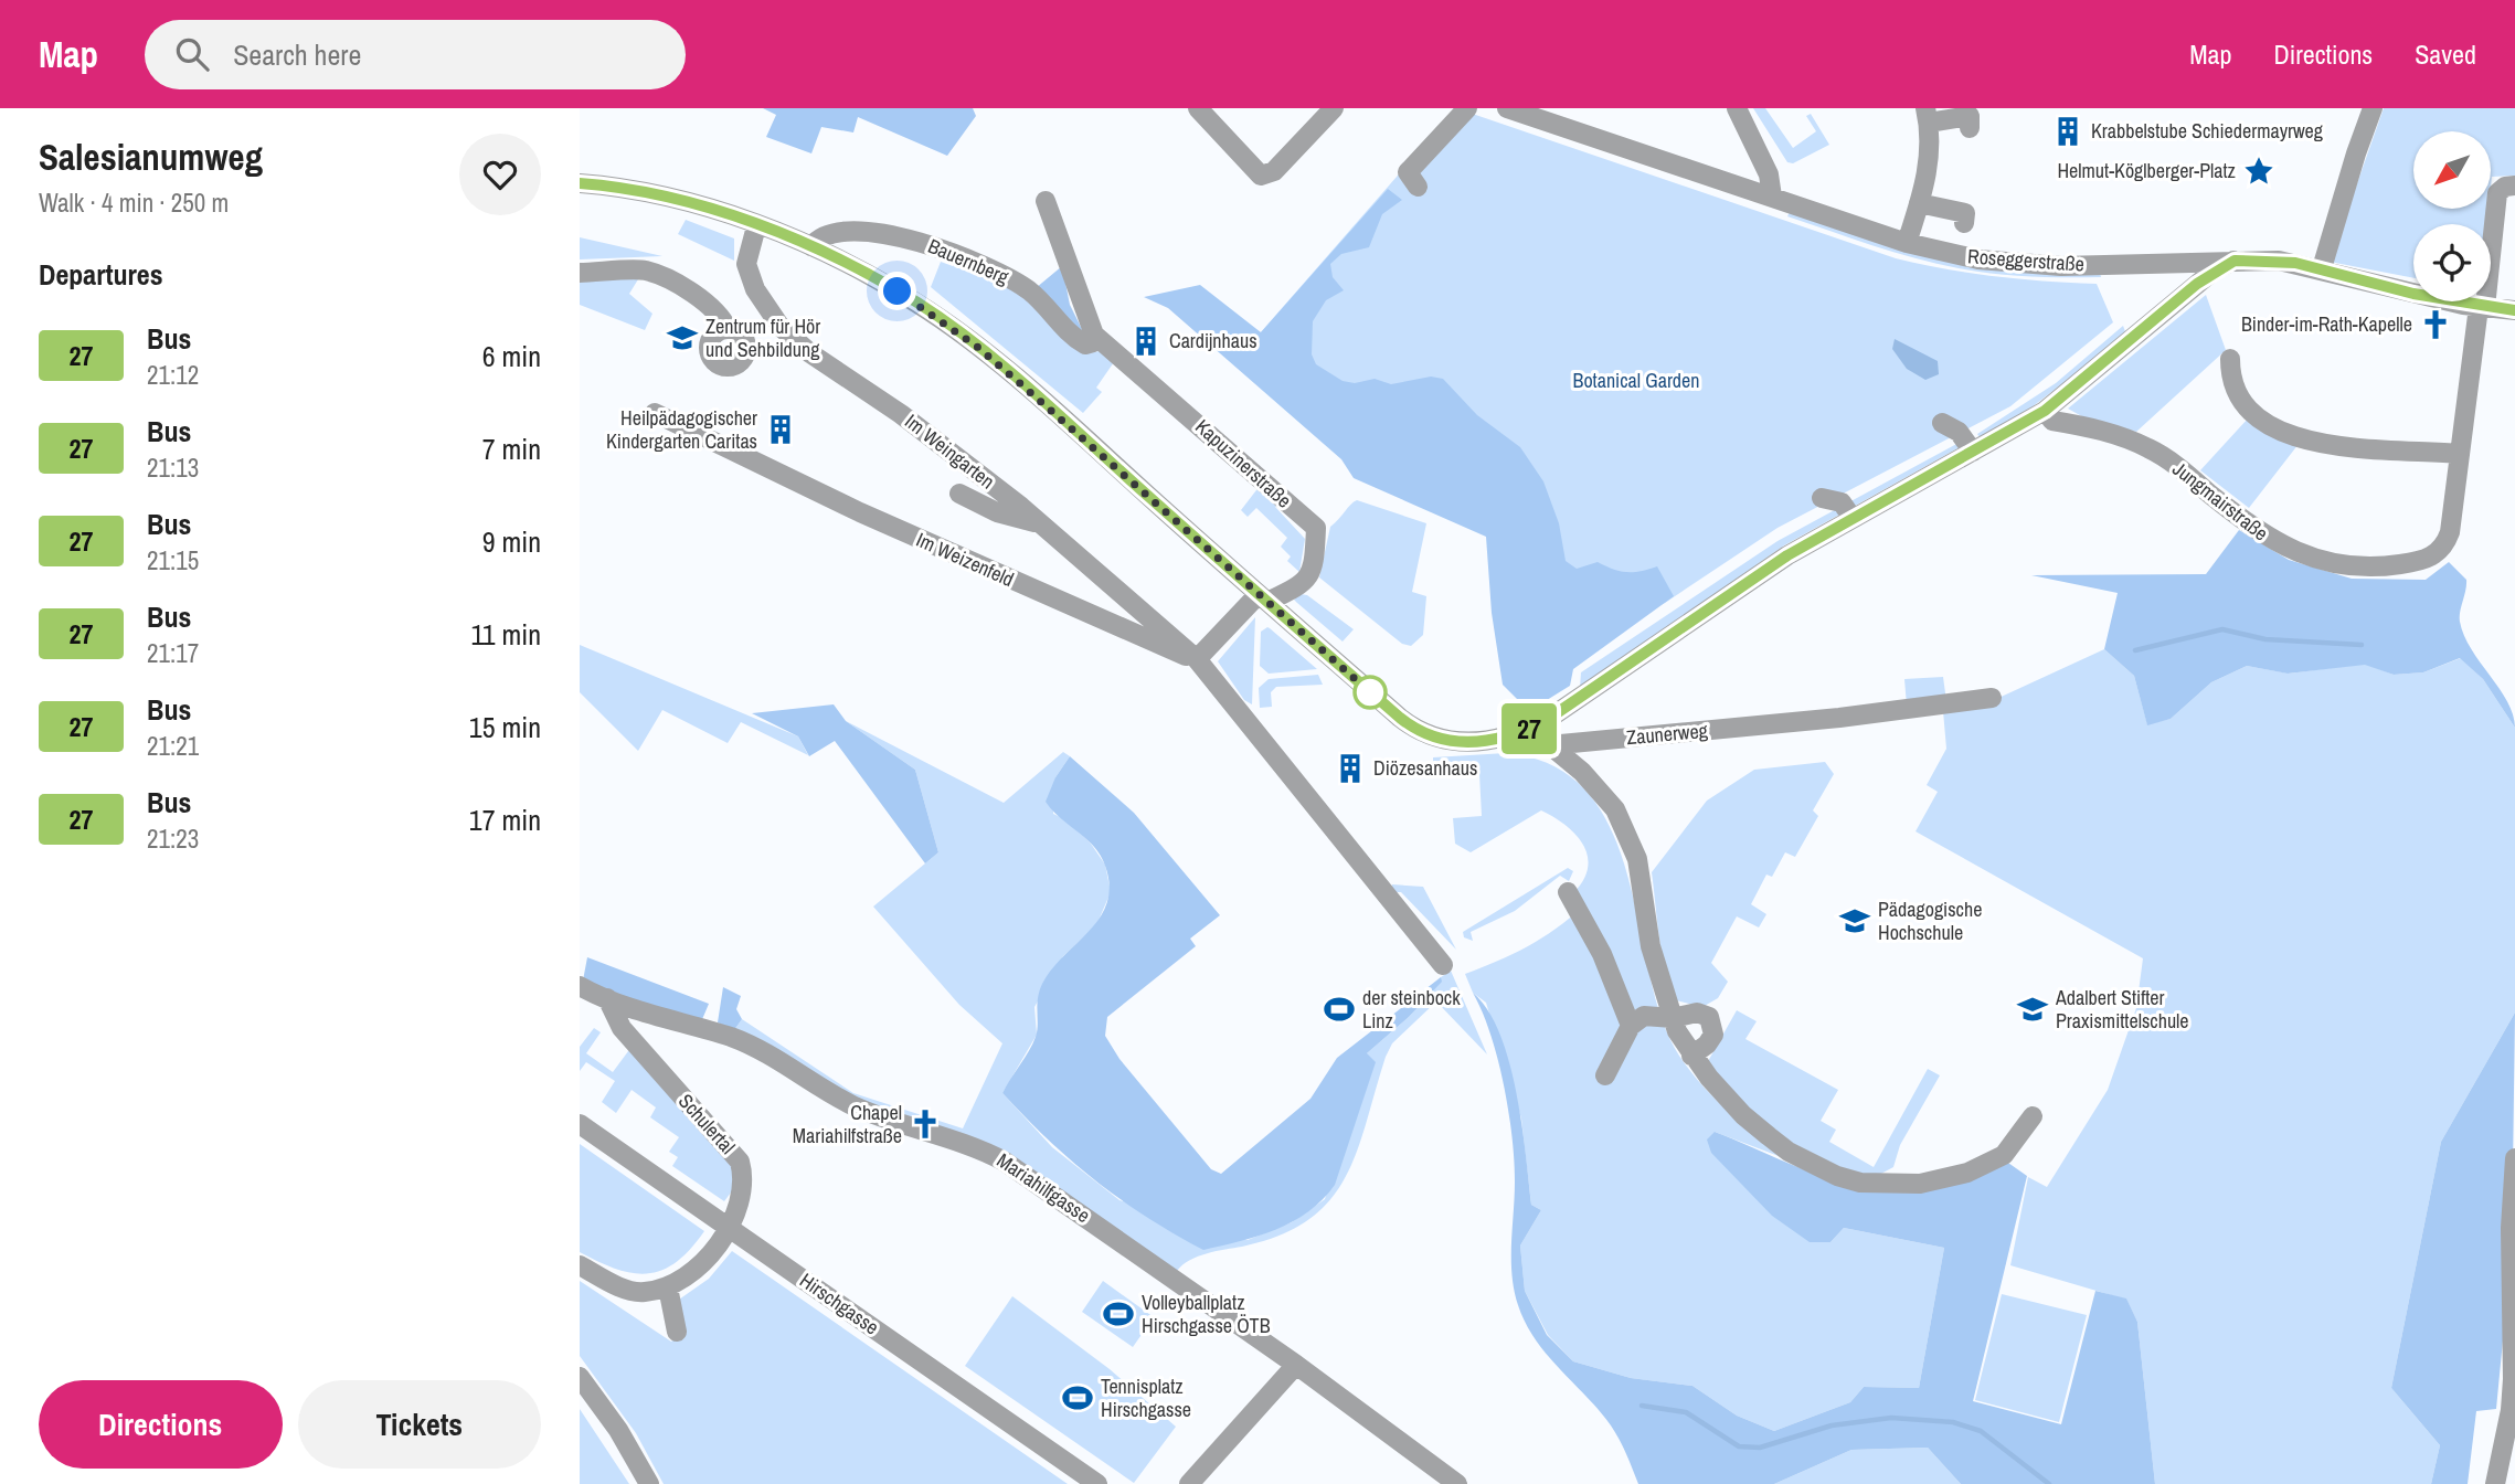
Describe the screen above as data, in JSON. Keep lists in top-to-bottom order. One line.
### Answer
{"streets":{"street":["Roseggerstraße","Bauernberg","Im Weingarten","Kapuzinerstraße","Jungmairstraße","Im Weizenfeld","Zaunerweg","Schulertal","Mariahilfgasse","Hirschgasse"]},"crossings":[["Roseggerstraße","Jungmairstraße"],["Bauernberg","Kapuzinerstraße"],["Im Weingarten","Im Weizenfeld"],["Schulertal","Mariahilfgasse"],["Schulertal","Hirschgasse"]],"parks":["Botanical Garden"],"places":{"building":["Krabbelstube Schiedermayrweg","Cardijnhaus","Heilpädagogischer Kindergarten Caritas","Diözesanhaus"],"place":["Helmut-Köglberger-Platz"],"church":["Binder-im-Rath-Kapelle","Chapel Mariahilfstraße"],"school or university":["Zentrum für Hör und Sehbildung","Pädagogische Hochschule","Adalbert Stifter Praxismittelschule"],"sports":["der steinbock Linz","Volleyballplatz Hirschgasse ÖTB","Tennisplatz Hirschgasse"]},"lines":["bus line 27"],"north":"bottom left","page":{"header":"Map","search":"Search here","nav":["Map","Directions","Saved"],"heading":[["Salesianumweg","Walk · 4 min · 250 m"],"Departures"],"on_map":"27","list":[{"mark":"27","name":"Bus","note":"21:12","value":"6 min"},{"mark":"27","name":"Bus","note":"21:13","value":"7 min"},{"mark":"27","name":"Bus","note":"21:15","value":"9 min"},{"mark":"27","name":"Bus","note":"21:17","value":"11 min"},{"mark":"27","name":"Bus","note":"21:21","value":"15 min"},{"mark":"27","name":"Bus","note":"21:23","value":"17 min"}],"buttons":["Directions","Tickets"]}}
